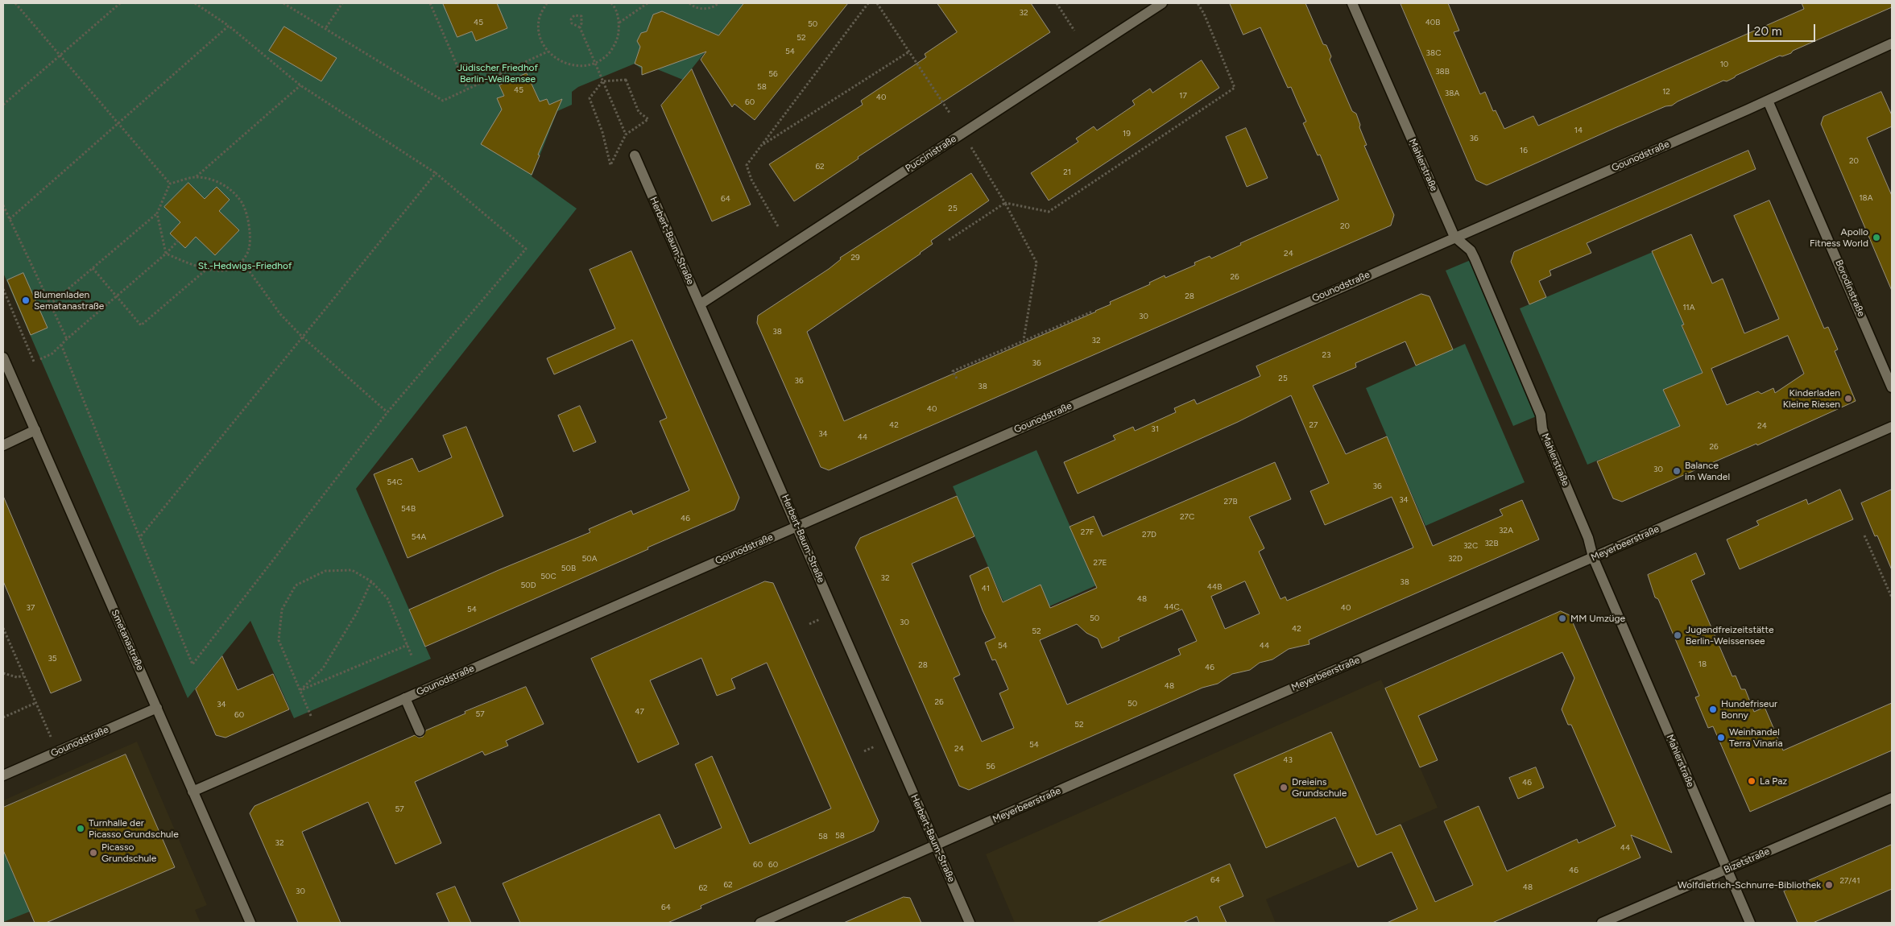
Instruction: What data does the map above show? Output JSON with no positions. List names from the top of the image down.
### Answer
{
  "streets": {
    "street": [
      "Puccinistraße",
      "Gounodstraße",
      "Mahlerstraße",
      "Herbert-Baum-Straße",
      "Borodinstraße",
      "Meyerbeerstraße",
      "Smetanastraße",
      "Bizetstraße"
    ]
  },
  "crossings": [
    ["Puccinistraße", "Herbert-Baum-Straße"],
    ["Gounodstraße", "Mahlerstraße"],
    ["Gounodstraße", "Herbert-Baum-Straße"],
    ["Gounodstraße", "Borodinstraße"],
    ["Gounodstraße", "Smetanastraße"],
    ["Mahlerstraße", "Meyerbeerstraße"],
    ["Mahlerstraße", "Bizetstraße"],
    ["Herbert-Baum-Straße", "Meyerbeerstraße"]
  ],
  "parks": ["Jüdischer Friedhof Berlin-Weißensee", "St.-Hedwigs-Friedhof"],
  "places": [
    "Apollo Fitness World",
    "Blumenladen Sematanastraße",
    "Kinderladen Kleine Riesen",
    "Balance im Wandel",
    "MM Umzüge",
    "Jugendfreizeitstätte Berlin-Weissensee",
    "Hundefriseur Bonny",
    "Weinhandel Terra Vinaria",
    "La Paz",
    "Dreieins Grundschule",
    "Turnhalle der Picasso Grundschule",
    "Picasso Grundschule",
    "Wolfdietrich-Schnurre-Bibliothek"
  ],
  "house_numbers": [
    "32",
    "45",
    "40B",
    "50",
    "52",
    "54",
    "38C",
    "10",
    "38B",
    "56",
    "58",
    "45",
    "12",
    "38A",
    "17",
    "40",
    "60",
    "14",
    "19",
    "36",
    "16",
    "20",
    "62",
    "21",
    "18A",
    "64",
    "25",
    "20",
    "24",
    "29",
    "26",
    "28",
    "11A",
    "30",
    "38",
    "32",
    "23",
    "36",
    "25",
    "36",
    "38",
    "40",
    "42",
    "27",
    "24",
    "31",
    "34",
    "44",
    "26",
    "30",
    "54C",
    "36",
    "34",
    "27B",
    "54B",
    "27C",
    "46",
    "32A",
    "27F",
    "27D",
    "54A",
    "32B",
    "32C",
    "50A",
    "32D",
    "27E",
    "50B",
    "50C",
    "32",
    "38",
    "50D",
    "44B",
    "41",
    "48",
    "44C",
    "37",
    "40",
    "54",
    "50",
    "30",
    "42",
    "52",
    "54",
    "44",
    "35",
    "18",
    "28",
    "46",
    "48",
    "26",
    "50",
    "34",
    "47",
    "57",
    "60",
    "52",
    "54",
    "24",
    "43",
    "56",
    "46",
    "57",
    "58",
    "58",
    "32",
    "44",
    "60",
    "60",
    "46",
    "64",
    "27/41",
    "62",
    "48",
    "62",
    "30",
    "64"
  ],
  "scale_bar": "20 m"
}
